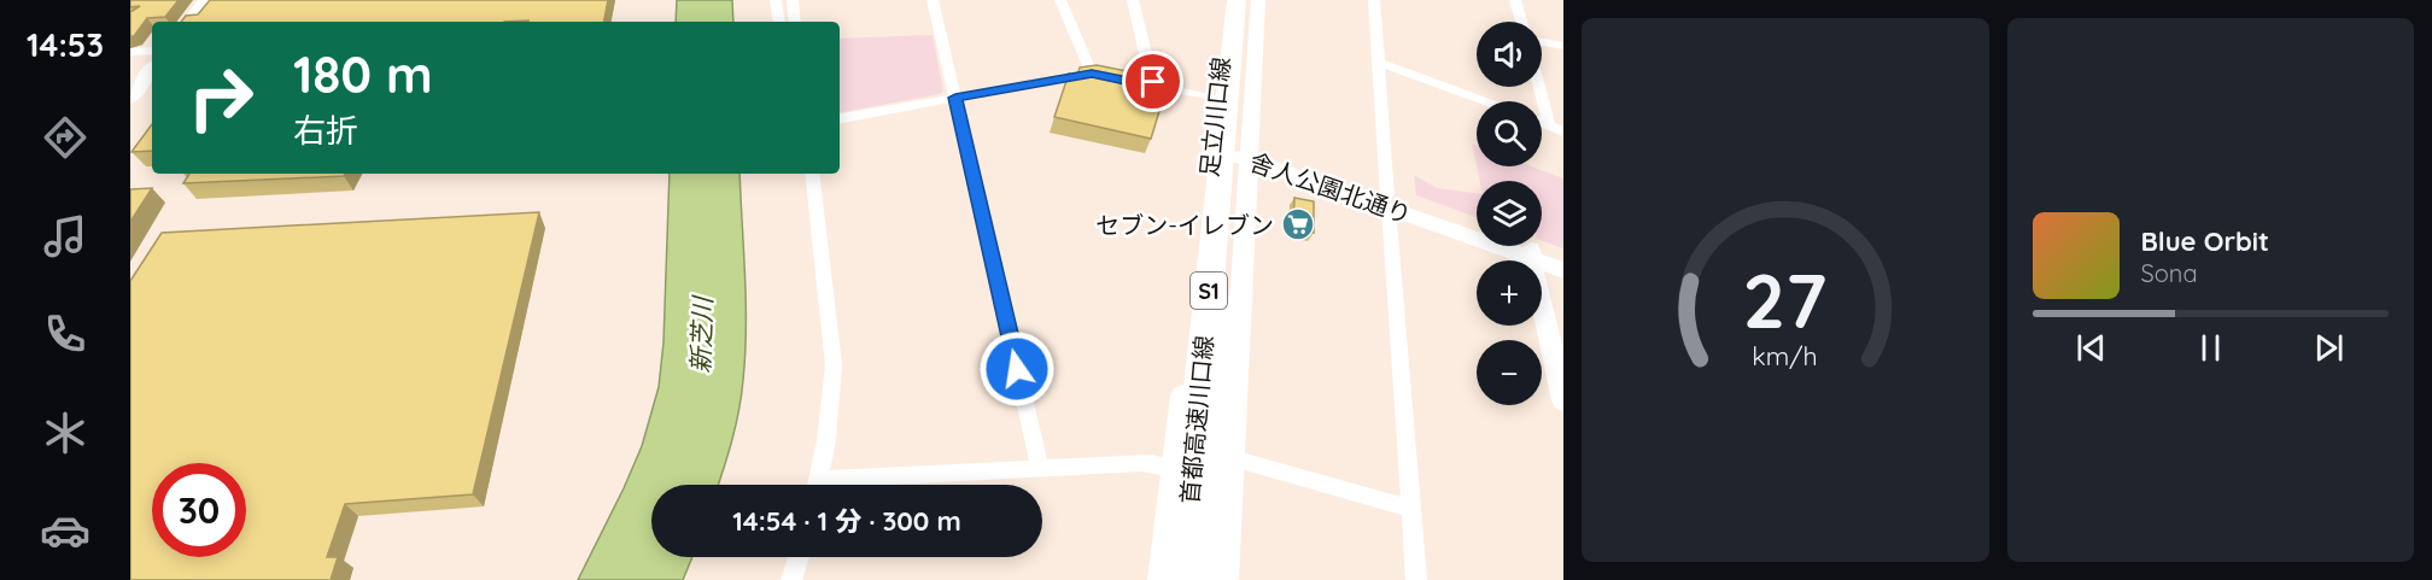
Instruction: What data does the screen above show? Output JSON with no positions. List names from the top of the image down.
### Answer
{
  "streets": {
    "highway": ["S1", "首都高速川口線"],
    "main road": ["足立川口線", "舎人公園北通り"]
  },
  "crossings": [
    ["足立川口線", "舎人公園北通り"]
  ],
  "water": ["新芝川"],
  "places": {
    "supermarket": ["セブン-イレブン"]
  },
  "page": {
    "tabs": "14:53",
    "map_buttons": ["+", "−"],
    "turn": ["180 m", "右折"],
    "song": ["Blue Orbit", "Sona"],
    "limit": "30",
    "trip": "14:54 · 1 分 · 300 m",
    "gauge": ["27", "km/h"]
  }
}
